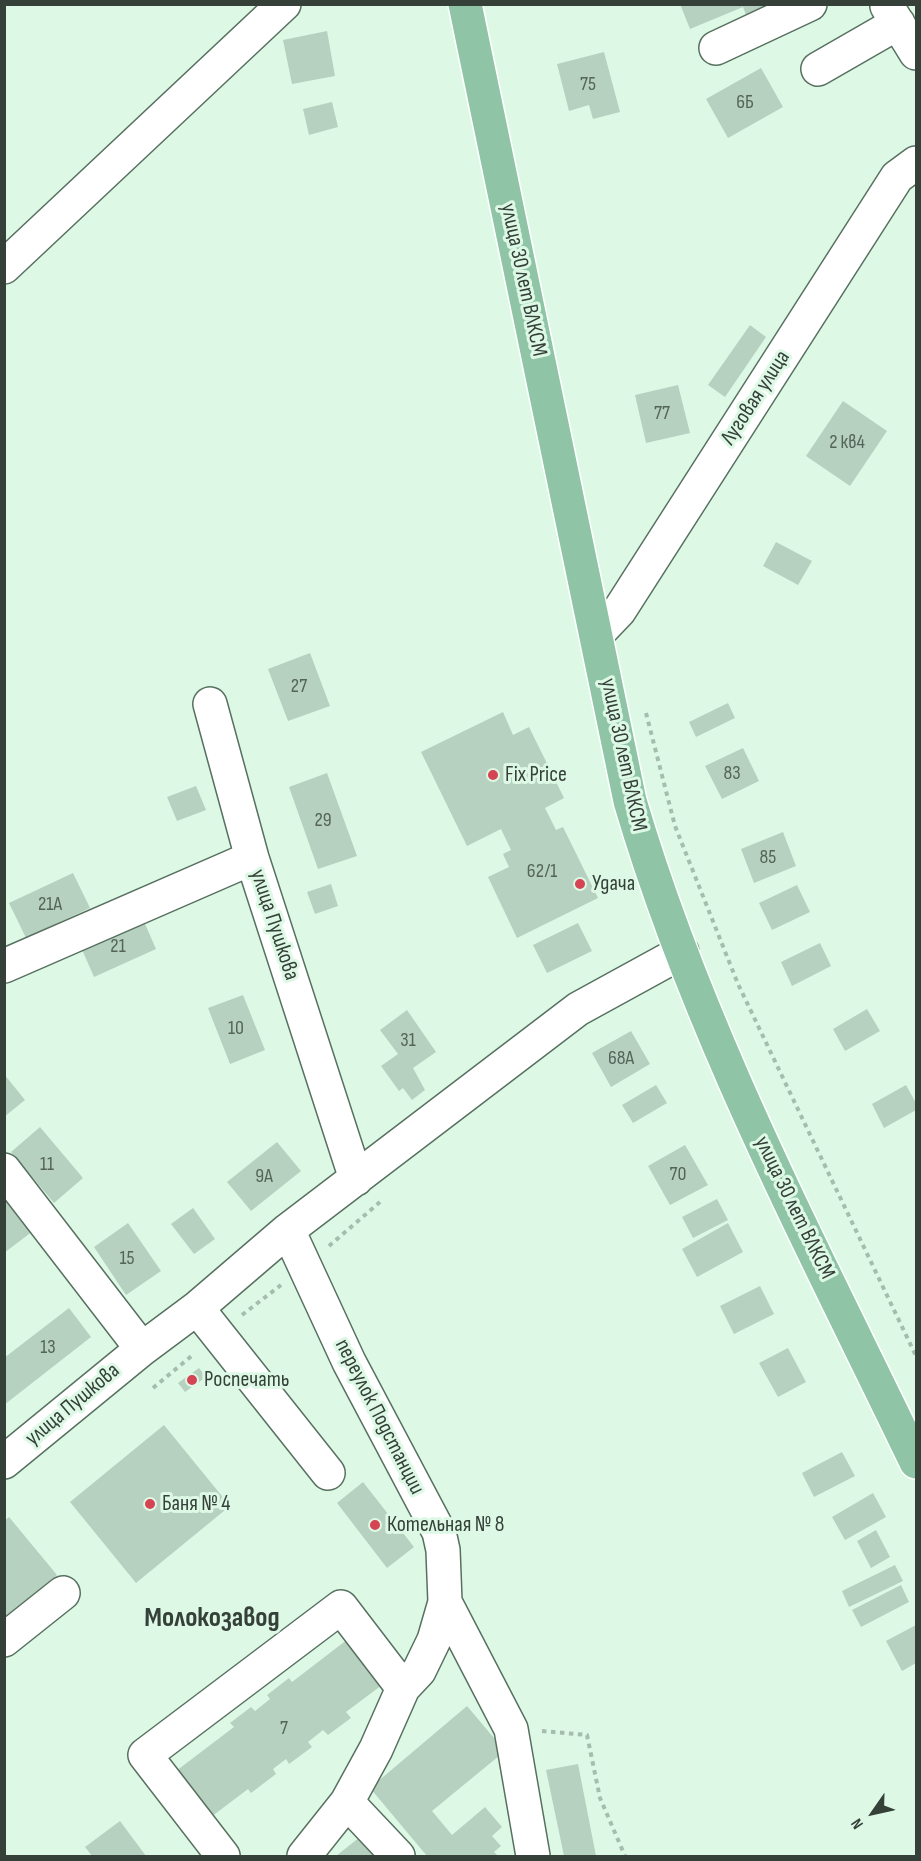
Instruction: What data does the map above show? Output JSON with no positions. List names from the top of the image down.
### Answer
{
  "streets": {
    "main road": ["улица 30 лет ВЛКСМ"],
    "street": ["Луговая улица", "улица Пушкова", "переулок Подстанции"]
  },
  "crossings": [
    ["улица 30 лет ВЛКСМ", "Луговая улица"],
    ["улица 30 лет ВЛКСМ", "улица Пушкова"],
    ["улица Пушкова", "переулок Подстанции"]
  ],
  "districts": ["Молокозавод"],
  "places": [
    "Fix Price",
    "Удача",
    "Роспечать",
    "Баня № 4",
    "Котельная № 8"
  ],
  "house_numbers": [
    "75",
    "6Б",
    "77",
    "2 кв4",
    "27",
    "83",
    "29",
    "85",
    "62/1",
    "21А",
    "21",
    "10",
    "31",
    "68А",
    "11",
    "70",
    "9А",
    "15",
    "13",
    "7"
  ],
  "north": "bottom left"
}
